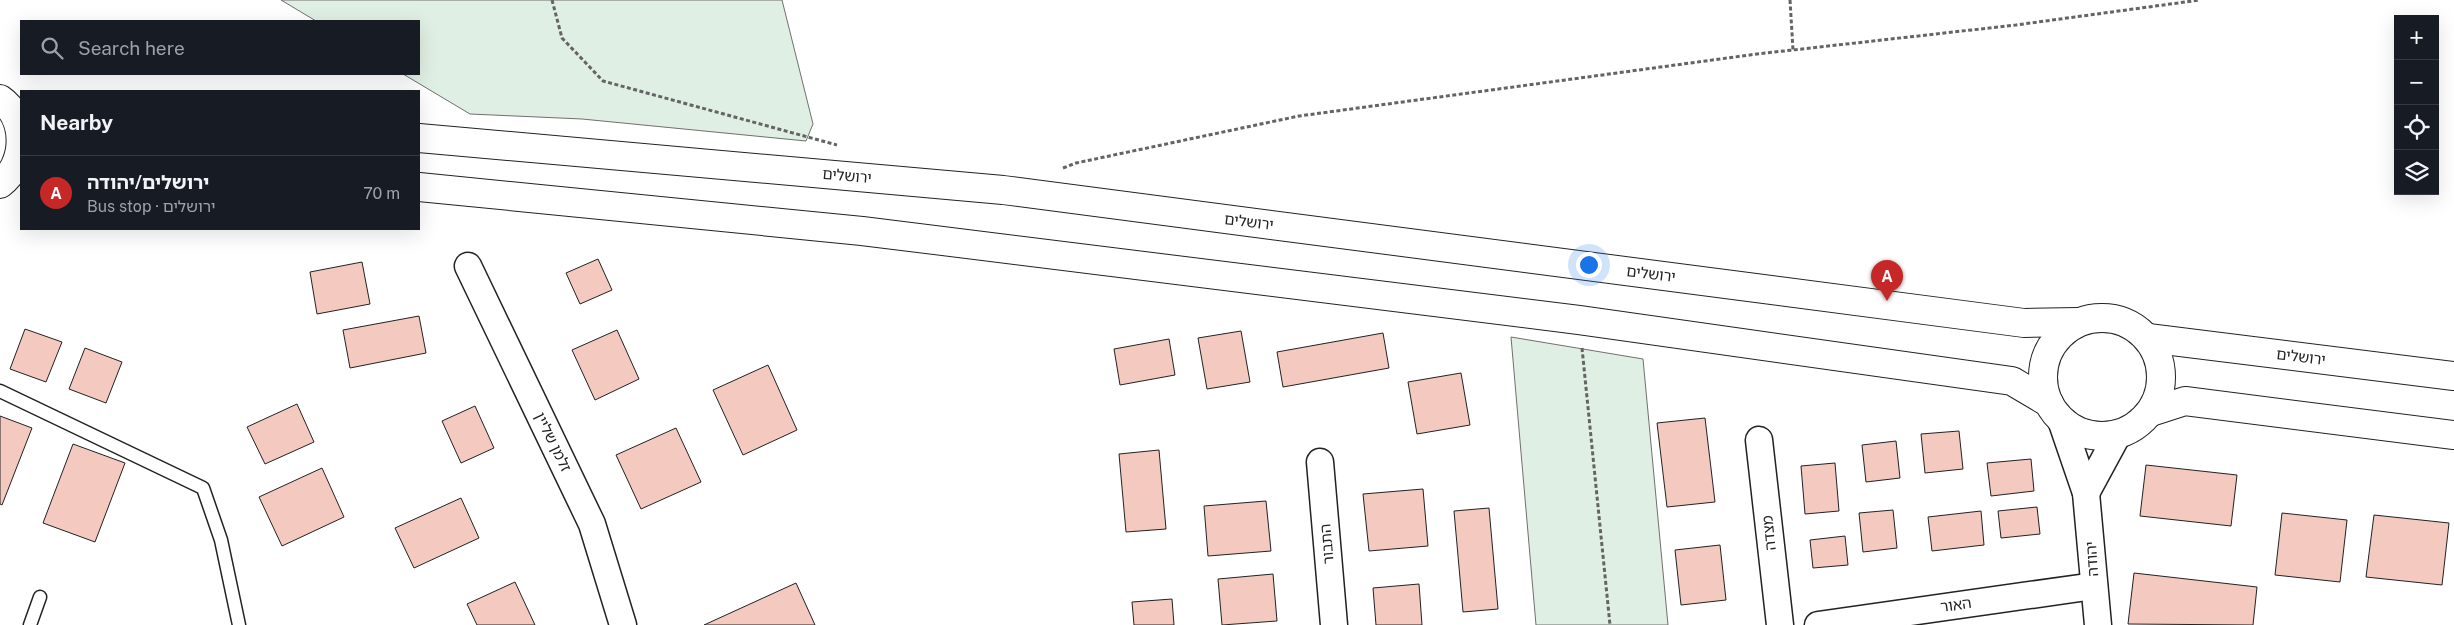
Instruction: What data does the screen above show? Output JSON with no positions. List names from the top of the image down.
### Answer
{
  "streets": {
    "street": [
      "ירושלים",
      "זלמן שליין",
      "מצדה",
      "התבור",
      "יהודה",
      "האור"
    ]
  },
  "crossings": [
    ["ירושלים", "יהודה"],
    ["יהודה", "האור"]
  ],
  "page": {
    "map_buttons": ["+", "−"],
    "search": "Search here",
    "heading": "Nearby",
    "list": [
      {
        "mark": "A",
        "name": "ירושלים/יהודה",
        "note": "Bus stop · ירושלים",
        "value": "70 m"
      }
    ],
    "pins": "A"
  }
}
